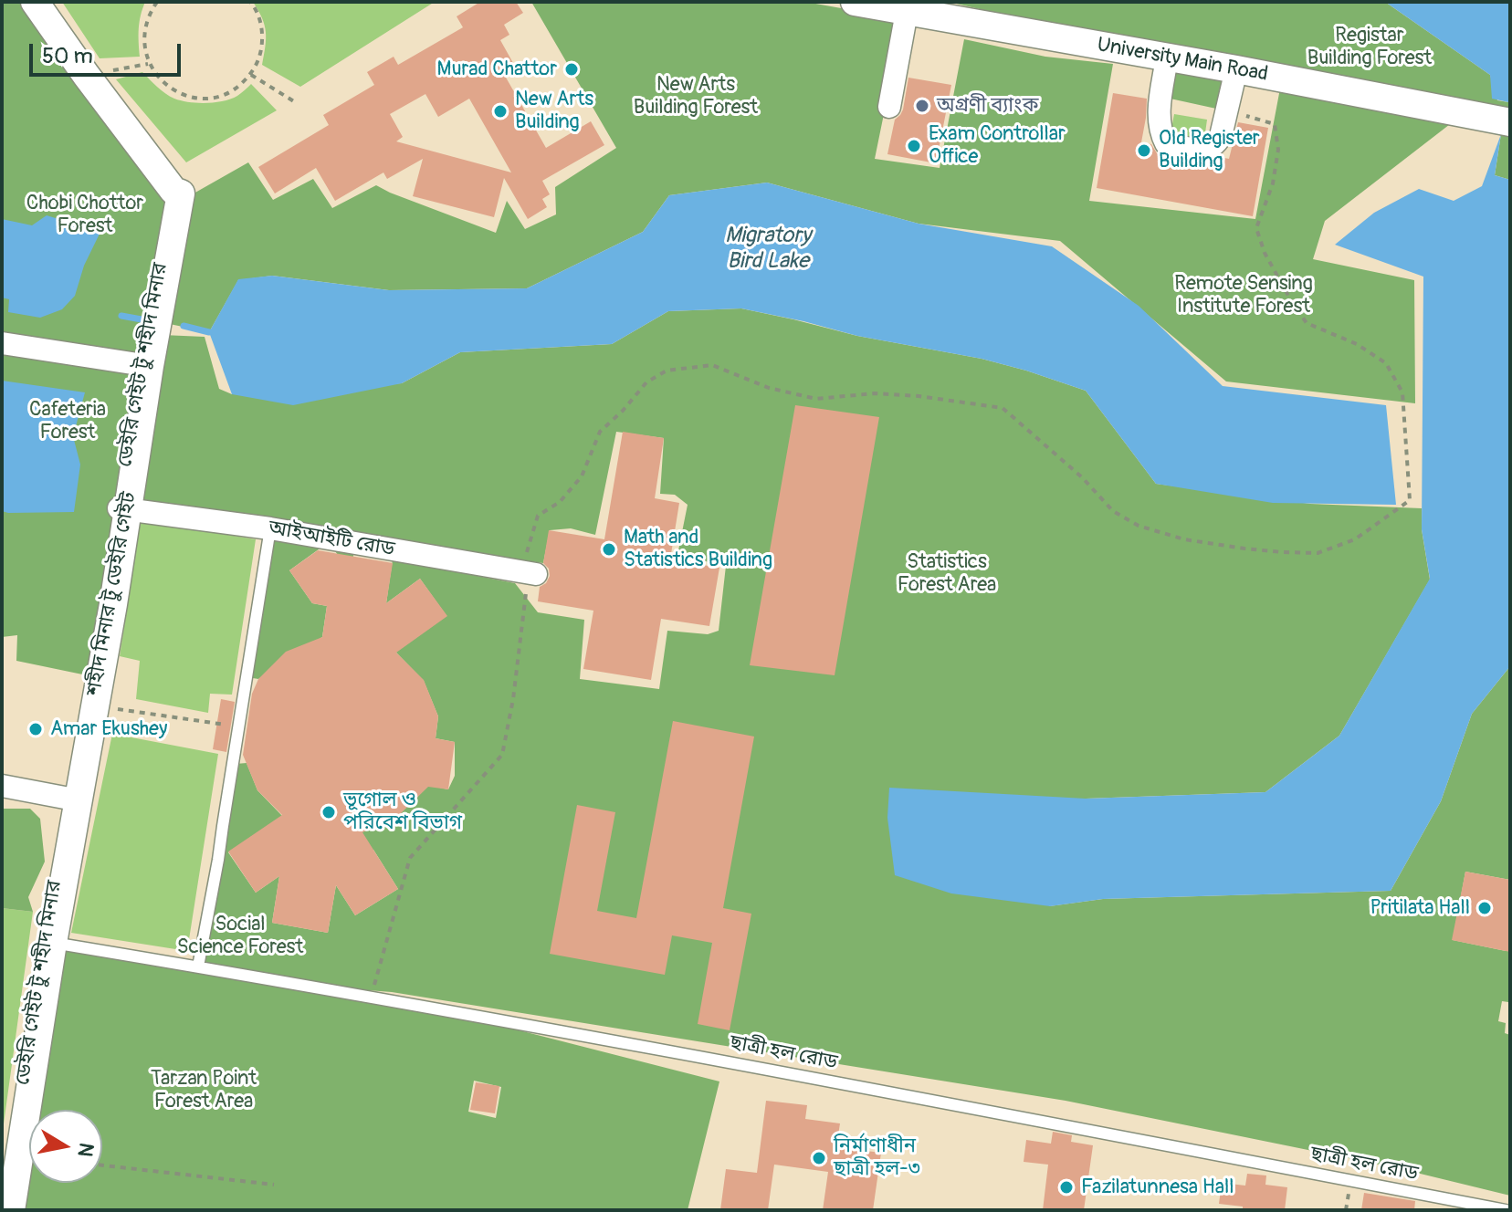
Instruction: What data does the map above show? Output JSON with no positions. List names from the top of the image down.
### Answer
{
  "streets": {
    "street": [
      "University Main Road",
      "ডেইরি গেইট টু শহীদ মিনার",
      "আইআইটি রোড",
      "শহীদ মিনার টু ডেইরি গেইট"
    ],
    "lane": ["ছাত্রী হল রোড"]
  },
  "crossings": [
    ["ডেইরি গেইট টু শহীদ মিনার", "শহীদ মিনার টু ডেইরি গেইট"],
    ["ডেইরি গেইট টু শহীদ মিনার", "ছাত্রী হল রোড"],
    ["আইআইটি রোড", "শহীদ মিনার টু ডেইরি গেইট"]
  ],
  "water": ["Migratory Bird Lake"],
  "parks": [
    "Registar Building Forest",
    "New Arts Building Forest",
    "Chobi Chottor Forest",
    "Remote Sensing Institute Forest",
    "Cafeteria Forest",
    "Statistics Forest Area",
    "Social Science Forest",
    "Tarzan Point Forest Area"
  ],
  "places": [
    "Murad Chattor",
    "অগ্রণী ব্যাংক",
    "New Arts Building",
    "Exam Controllar Office",
    "Old Register Building",
    "Math and Statistics Building",
    "Amar Ekushey",
    "ভূগোল ও পরিবেশ বিভাগ",
    "Pritilata Hall",
    "নির্মাণাধীন ছাত্রী হল-৩",
    "Fazilatunnesa Hall"
  ],
  "scale_bar": "50 m",
  "north": "right"
}
